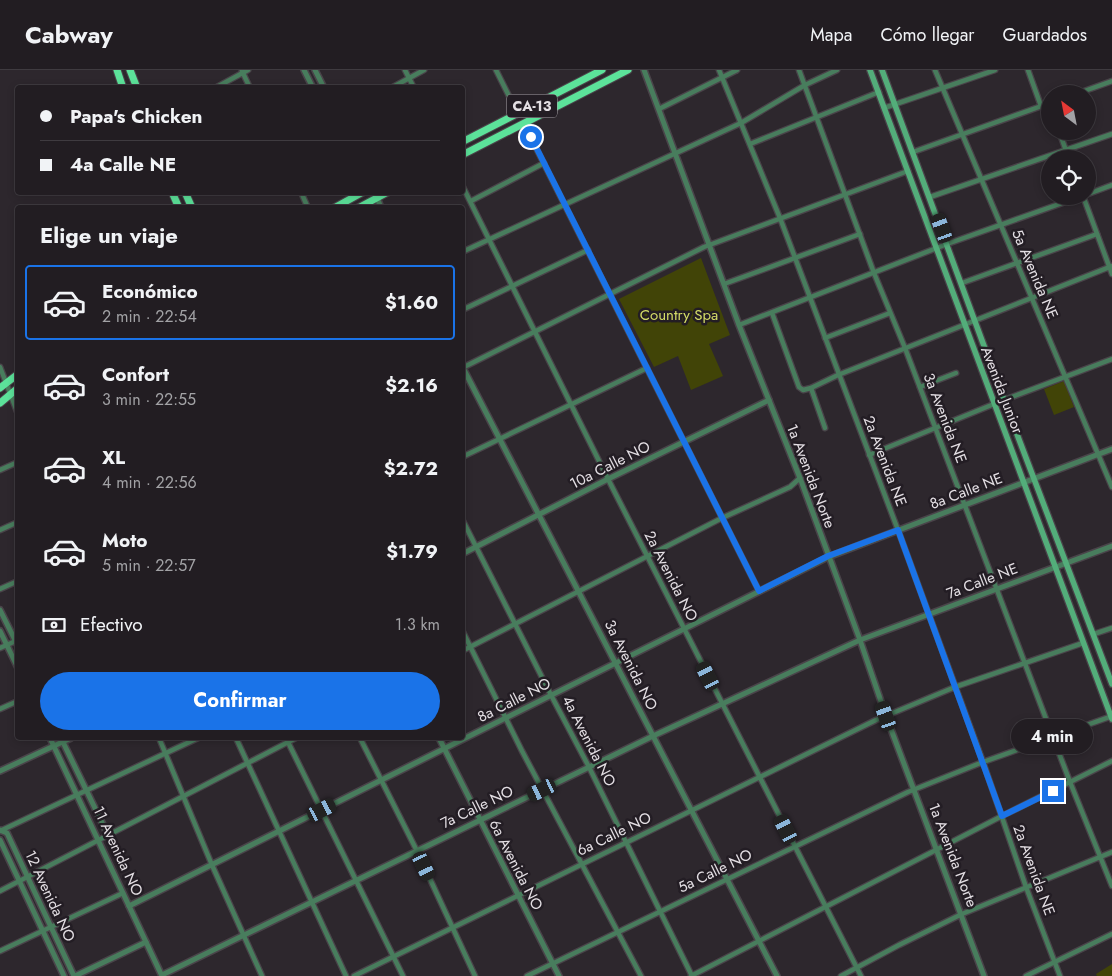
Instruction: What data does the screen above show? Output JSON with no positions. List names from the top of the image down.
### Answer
{
  "streets": {
    "highway": ["CA-13"],
    "main road": ["Avenida Junior"],
    "street": [
      "5a Avenida NE",
      "3a Avenida NE",
      "2a Avenida NE",
      "10a Calle NO",
      "1a Avenida Norte",
      "8a Calle NE",
      "2a Avenida NO",
      "7a Calle NE",
      "3a Avenida NO",
      "8a Calle NO",
      "4a Avenida NO",
      "7a Calle NO",
      "6a Calle NO",
      "11 Avenida NO",
      "6a Avenida NO",
      "5a Calle NO",
      "12 Avenida NO"
    ]
  },
  "crossings": [
    ["5a Avenida NE", "8a Calle NE"],
    ["Avenida Junior", "8a Calle NE"],
    ["Avenida Junior", "7a Calle NE"],
    ["Avenida Junior", "6a Calle NO"],
    ["Avenida Junior", "5a Calle NO"],
    ["3a Avenida NE", "8a Calle NE"],
    ["3a Avenida NE", "7a Calle NE"],
    ["3a Avenida NE", "6a Calle NO"],
    ["3a Avenida NE", "5a Calle NO"],
    ["2a Avenida NE", "8a Calle NE"],
    ["2a Avenida NE", "7a Calle NE"],
    ["2a Avenida NE", "6a Calle NO"],
    ["2a Avenida NE", "5a Calle NO"],
    ["10a Calle NO", "1a Avenida Norte"],
    ["10a Calle NO", "2a Avenida NO"],
    ["10a Calle NO", "3a Avenida NO"],
    ["10a Calle NO", "4a Avenida NO"],
    ["1a Avenida Norte", "8a Calle NE"],
    ["1a Avenida Norte", "7a Calle NE"],
    ["1a Avenida Norte", "8a Calle NO"],
    ["1a Avenida Norte", "7a Calle NO"],
    ["1a Avenida Norte", "6a Calle NO"],
    ["1a Avenida Norte", "5a Calle NO"],
    ["8a Calle NE", "8a Calle NO"],
    ["2a Avenida NO", "8a Calle NO"],
    ["2a Avenida NO", "7a Calle NO"],
    ["2a Avenida NO", "6a Calle NO"],
    ["2a Avenida NO", "5a Calle NO"],
    ["7a Calle NE", "7a Calle NO"],
    ["3a Avenida NO", "8a Calle NO"],
    ["3a Avenida NO", "7a Calle NO"],
    ["3a Avenida NO", "6a Calle NO"],
    ["3a Avenida NO", "5a Calle NO"],
    ["8a Calle NO", "4a Avenida NO"],
    ["8a Calle NO", "11 Avenida NO"],
    ["8a Calle NO", "6a Avenida NO"],
    ["4a Avenida NO", "7a Calle NO"],
    ["4a Avenida NO", "6a Calle NO"],
    ["4a Avenida NO", "5a Calle NO"],
    ["7a Calle NO", "11 Avenida NO"],
    ["7a Calle NO", "6a Avenida NO"],
    ["6a Calle NO", "6a Avenida NO"],
    ["6a Avenida NO", "5a Calle NO"]
  ],
  "parks": ["Country Spa"],
  "north": "top left",
  "page": {
    "header": "Cabway",
    "nav": ["Mapa", "Cómo llegar", "Guardados"],
    "banner": ["Papa's Chicken", "4a Calle NE"],
    "heading": "Elige un viaje",
    "list": [
      {
        "name": "Económico",
        "note": "2 min · 22:54",
        "value": "$1.60"
      },
      {
        "name": "Confort",
        "note": "3 min · 22:55",
        "value": "$2.16"
      },
      {
        "name": "XL",
        "note": "4 min · 22:56",
        "value": "$2.72"
      },
      {
        "name": "Moto",
        "note": "5 min · 22:57",
        "value": "$1.79"
      }
    ],
    "pay": ["Efectivo", "1.3 km"],
    "buttons": "Confirmar",
    "bubble": "4 min"
  }
}
